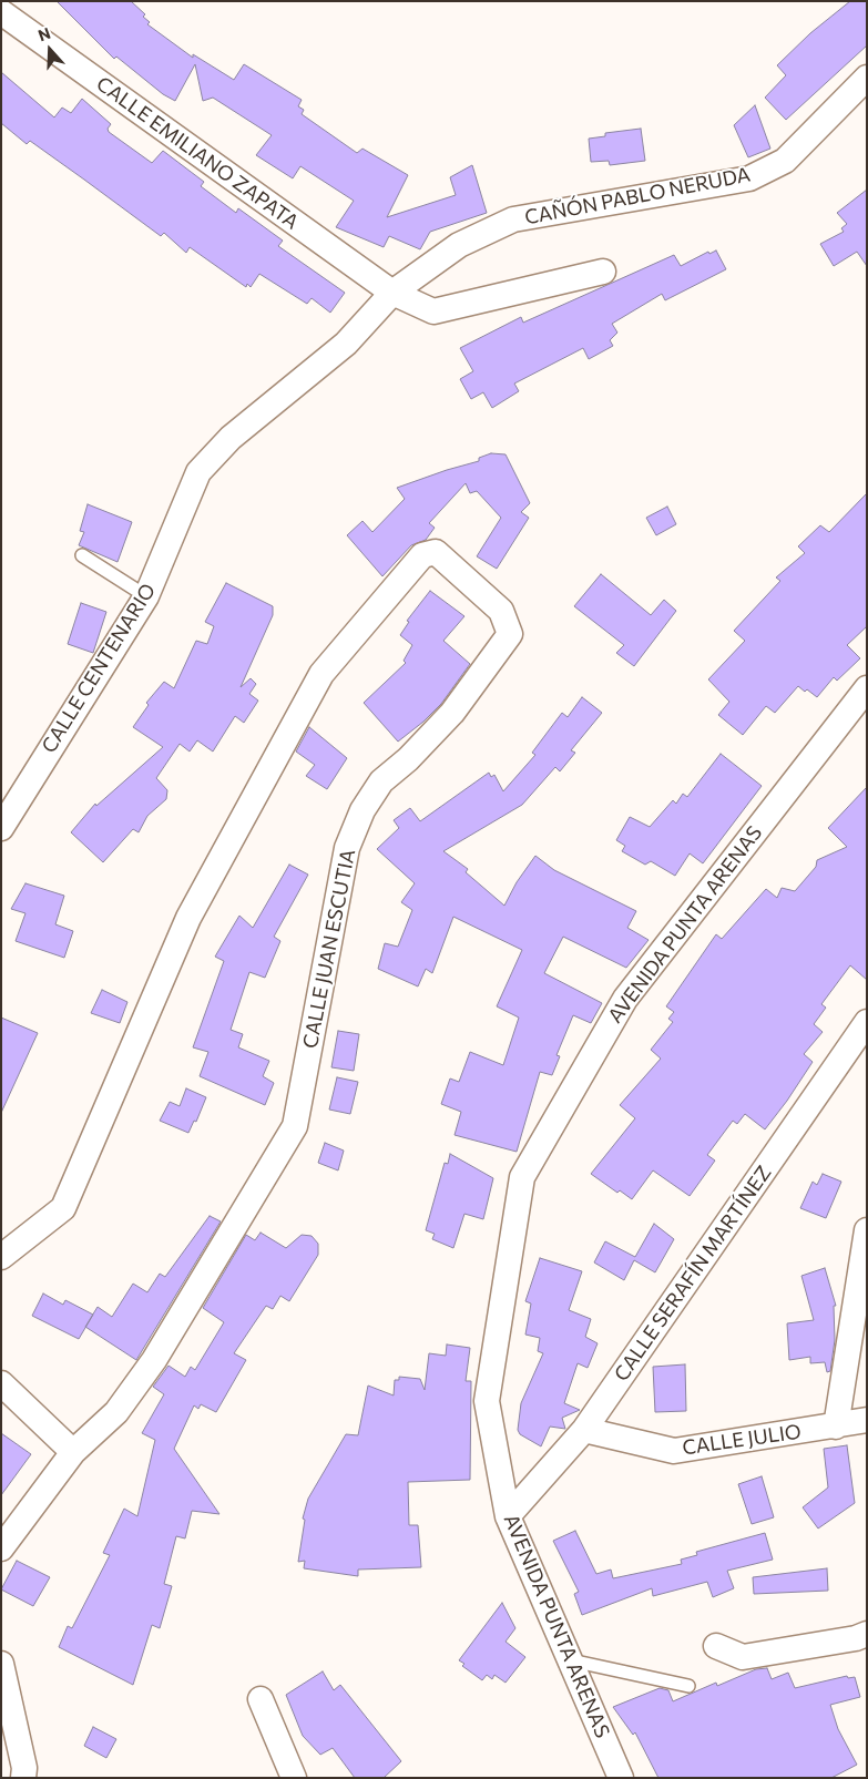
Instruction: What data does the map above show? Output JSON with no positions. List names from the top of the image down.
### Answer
{
  "streets": {
    "street": [
      "CALLE EMILIANO ZAPATA",
      "CAÑÓN PABLO NERUDA",
      "CALLE CENTENARIO",
      "AVENIDA PUNTA ARENAS",
      "CALLE JUAN ESCUTIA",
      "CALLE SERAFÍN MARTÍNEZ",
      "CALLE JULIO"
    ]
  },
  "crossings": [
    ["CALLE EMILIANO ZAPATA", "CAÑÓN PABLO NERUDA"],
    ["CALLE EMILIANO ZAPATA", "CALLE CENTENARIO"],
    ["CAÑÓN PABLO NERUDA", "CALLE CENTENARIO"],
    ["AVENIDA PUNTA ARENAS", "CALLE SERAFÍN MARTÍNEZ"],
    ["CALLE SERAFÍN MARTÍNEZ", "CALLE JULIO"]
  ],
  "north": "top"
}
